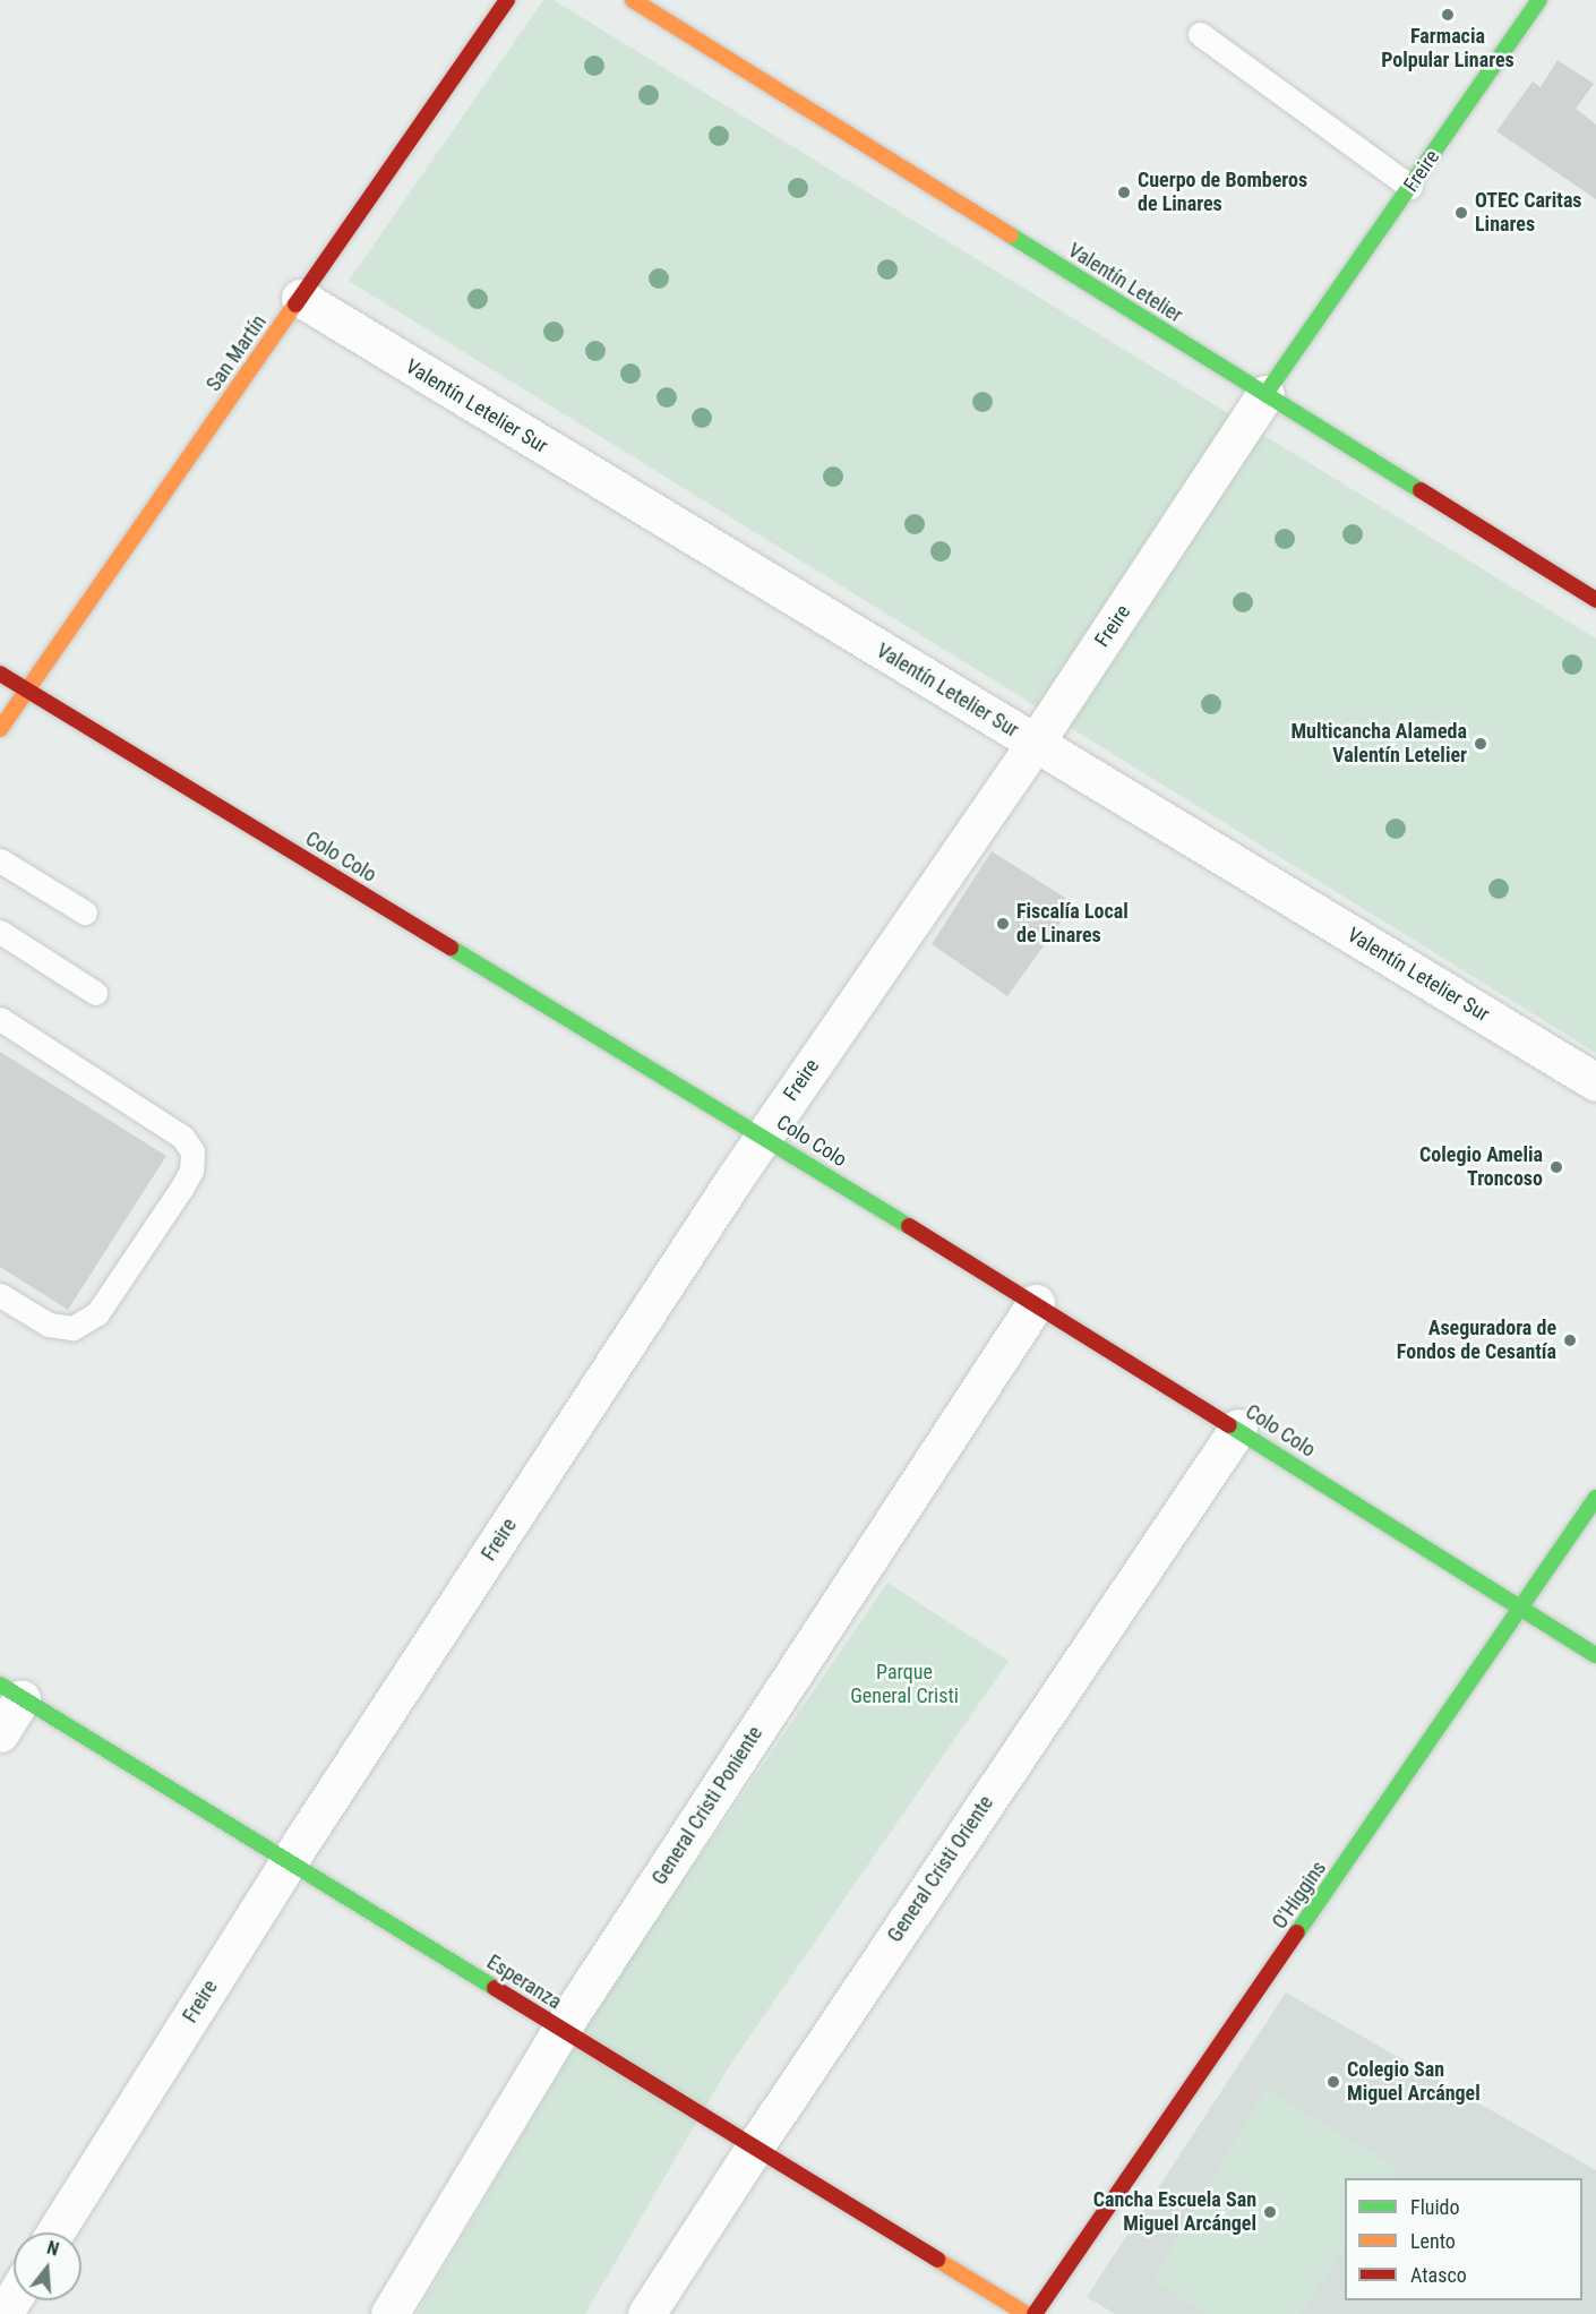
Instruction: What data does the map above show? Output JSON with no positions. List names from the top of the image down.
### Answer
{
  "streets": {
    "street": [
      "Freire",
      "Valentín Letelier",
      "San Martín",
      "Valentín Letelier Sur",
      "Colo Colo",
      "General Cristi Poniente",
      "General Cristi Oriente",
      "O'Higgins",
      "Esperanza"
    ]
  },
  "crossings": [
    ["Freire", "Valentín Letelier"],
    ["Freire", "Valentín Letelier Sur"],
    ["Freire", "Colo Colo"],
    ["Freire", "Esperanza"],
    ["San Martín", "Valentín Letelier Sur"],
    ["San Martín", "Colo Colo"],
    ["Colo Colo", "General Cristi Poniente"],
    ["Colo Colo", "General Cristi Oriente"],
    ["Colo Colo", "O'Higgins"],
    ["General Cristi Poniente", "Esperanza"],
    ["General Cristi Oriente", "Esperanza"]
  ],
  "parks": ["Parque General Cristi"],
  "places": [
    "Farmacia Polpular Linares",
    "Cuerpo de Bomberos de Linares",
    "OTEC Caritas Linares",
    "Multicancha Alameda Valentín Letelier",
    "Fiscalía Local de Linares",
    "Colegio Amelia Troncoso",
    "Aseguradora de Fondos de Cesantía",
    "Colegio San Miguel Arcángel",
    "Cancha Escuela San Miguel Arcángel"
  ],
  "legend": ["Fluido", "Lento", "Atasco"],
  "north": "top"
}
